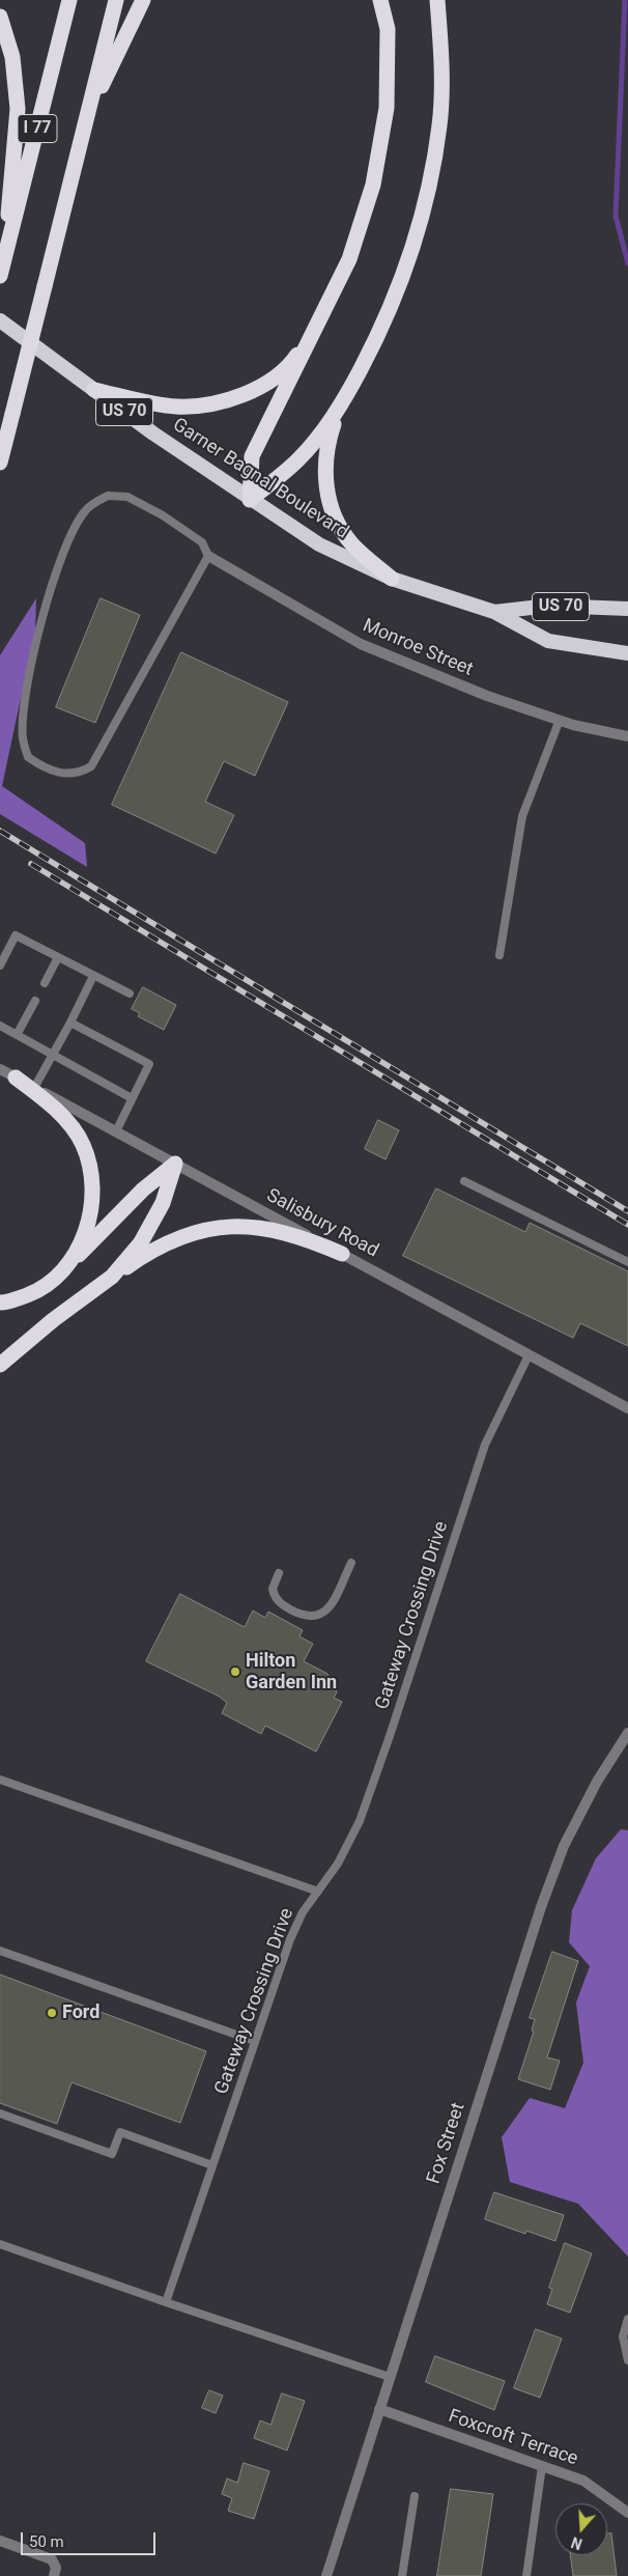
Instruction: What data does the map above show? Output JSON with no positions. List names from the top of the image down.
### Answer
{
  "streets": {
    "highway": ["I 77", "US 70", "Garner Bagnal Boulevard"],
    "street": [
      "Monroe Street",
      "Salisbury Road",
      "Fox Street",
      "Foxcroft Terrace"
    ],
    "lane": ["Gateway Crossing Drive"]
  },
  "crossings": [
    ["Salisbury Road", "Gateway Crossing Drive"],
    ["Fox Street", "Foxcroft Terrace"]
  ],
  "places": ["Hilton Garden Inn", "Ford"],
  "scale_bar": "50 m",
  "north": "bottom"
}
